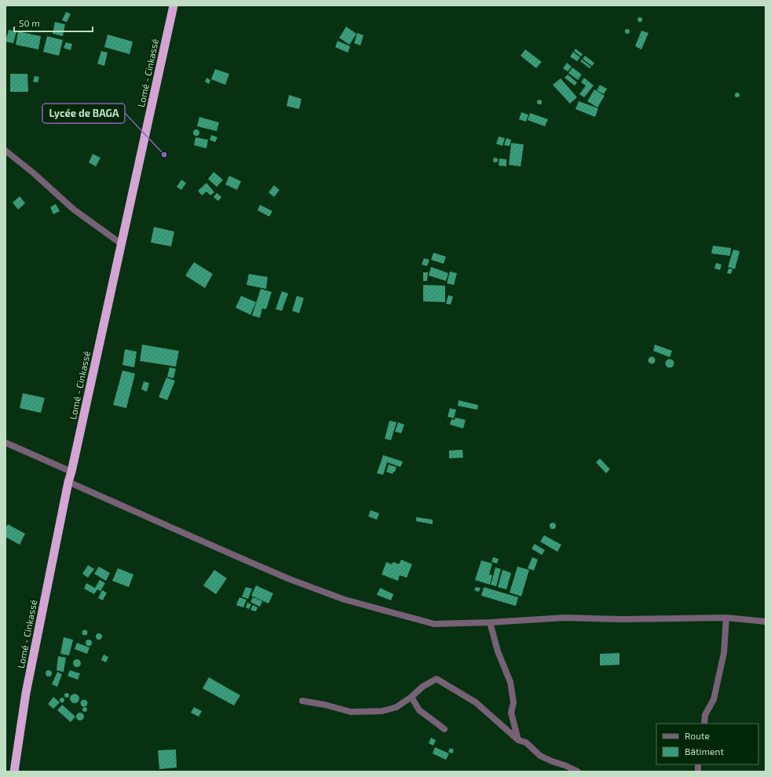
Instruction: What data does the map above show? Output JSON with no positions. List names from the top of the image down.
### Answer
{
  "streets": {
    "highway": ["Lomé - Cinkassé"]
  },
  "places": ["Lycée de BAGA"],
  "legend": ["Route", "Bâtiment"],
  "scale_bar": "50 m"
}
